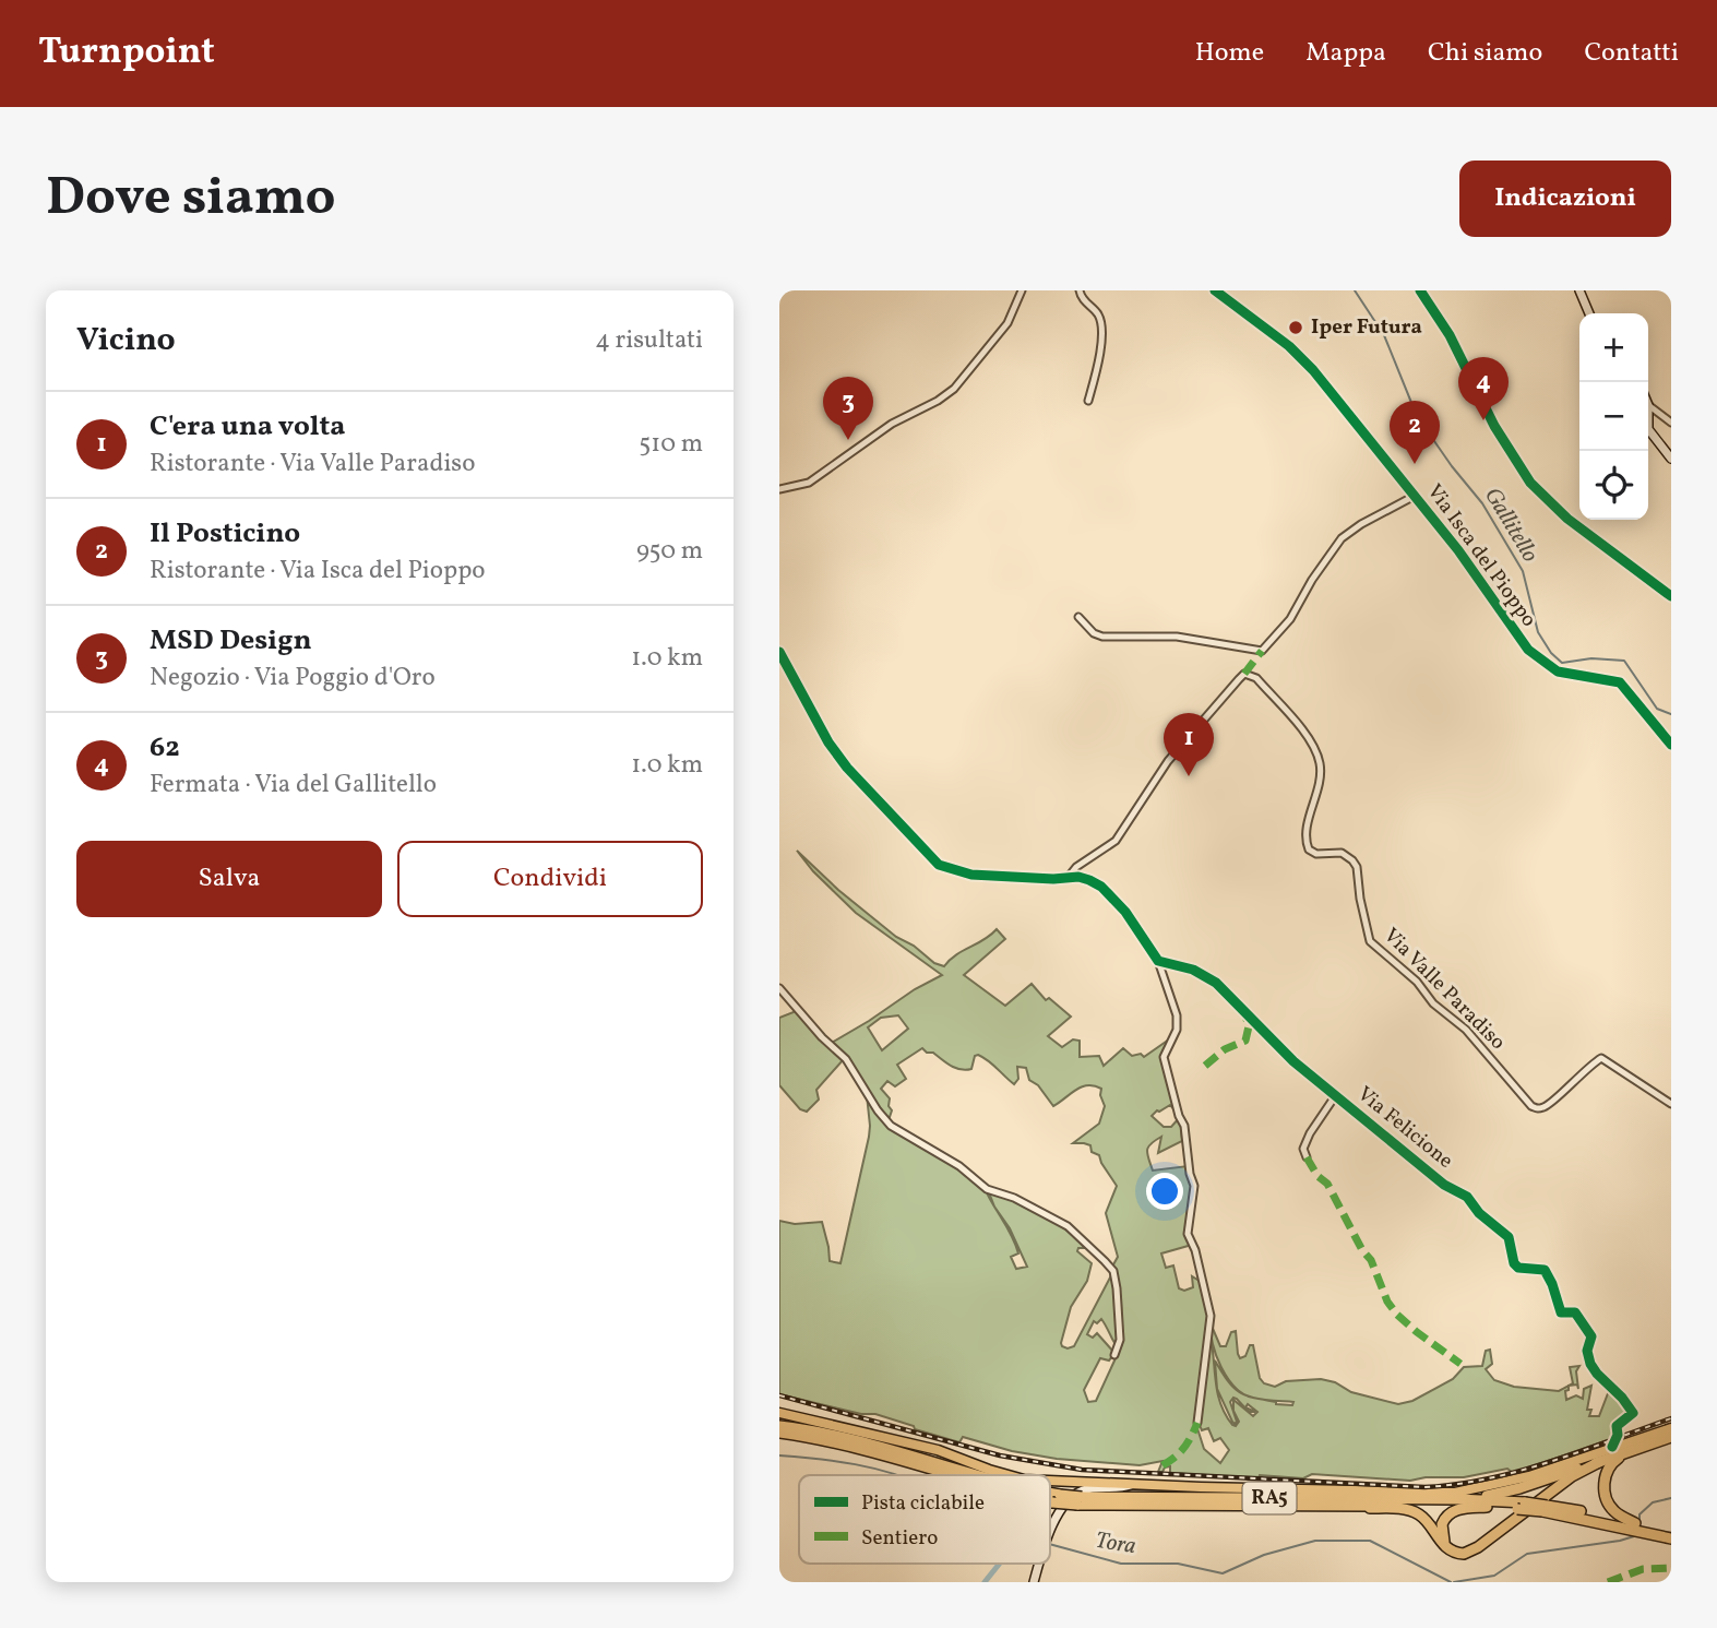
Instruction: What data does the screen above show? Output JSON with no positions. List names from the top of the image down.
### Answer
{
  "streets": {
    "highway": ["RA5"],
    "street": ["Via Isca del Pioppo", "Via Valle Paradiso", "Via Felicione"]
  },
  "water": ["Gallitello", "Tora"],
  "places": ["Iper Futura"],
  "legend": ["Pista ciclabile", "Sentiero"],
  "page": {
    "header": "Turnpoint",
    "nav": [
      "Home",
      "Mappa",
      "Chi siamo",
      "Contatti"
    ],
    "buttons": [
      "Indicazioni",
      ["Salva", "Condividi"]
    ],
    "title": "Dove siamo",
    "heading": ["Vicino", "4 risultati"],
    "map_buttons": ["+", "−"],
    "pins": [
      "4",
      "3",
      "2",
      "1"
    ],
    "list": [
      {
        "mark": "1",
        "name": "C'era una volta",
        "note": "Ristorante · Via Valle Paradiso",
        "value": "510 m"
      },
      {
        "mark": "2",
        "name": "Il Posticino",
        "note": "Ristorante · Via Isca del Pioppo",
        "value": "950 m"
      },
      {
        "mark": "3",
        "name": "MSD Design",
        "note": "Negozio · Via Poggio d'Oro",
        "value": "1.0 km"
      },
      {
        "mark": "4",
        "name": "62",
        "note": "Fermata · Via del Gallitello",
        "value": "1.0 km"
      }
    ]
  }
}
